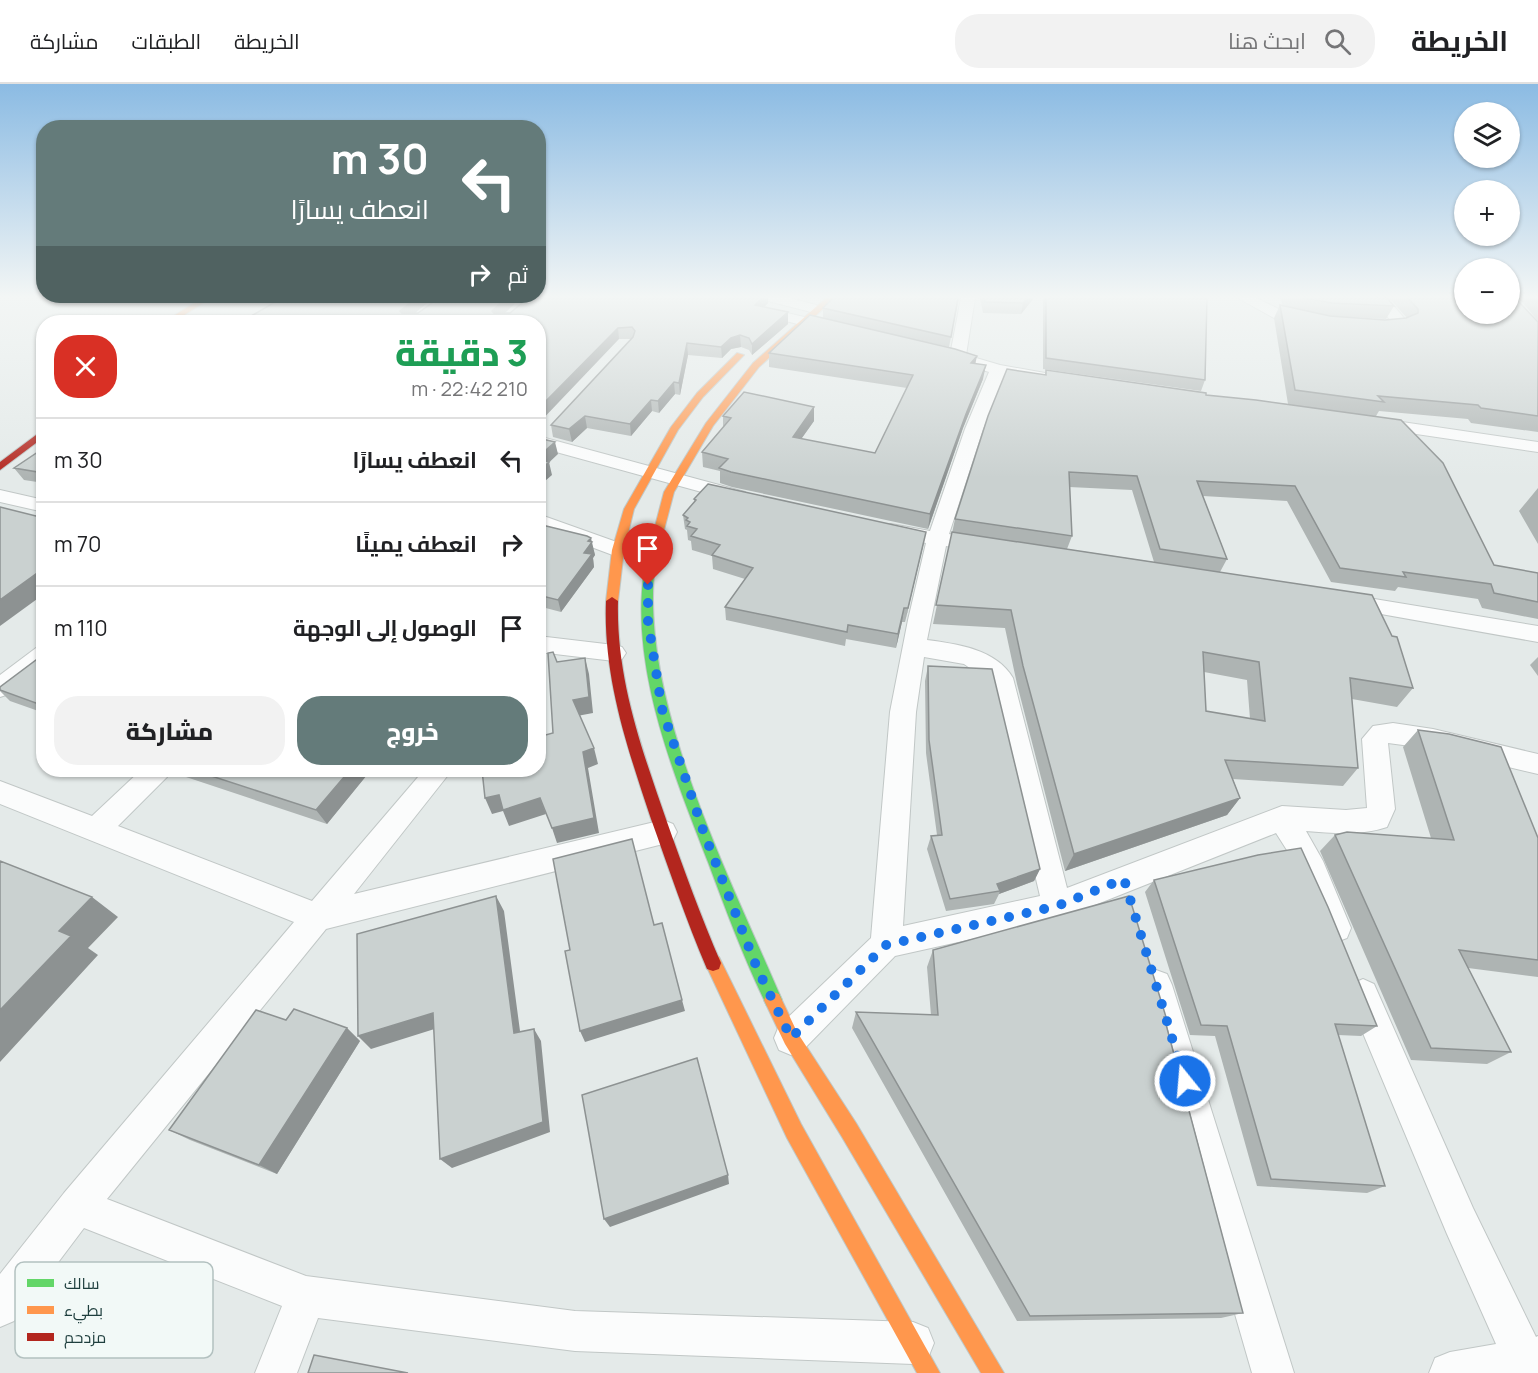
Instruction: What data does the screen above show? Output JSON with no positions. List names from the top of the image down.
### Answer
{
  "legend": ["سالك", "بطيء", "مزدحم"],
  "page": {
    "header": "الخريطة",
    "search": "ابحث هنا",
    "nav": ["الخريطة", "الطبقات", "مشاركة"],
    "map_buttons": ["+", "−"],
    "turn": ["30 m", "انعطف يسارًا"],
    "then": "ثم",
    "heading": ["3 دقيقة", "210 m · 22:42"],
    "list": [
      {
        "name": "انعطف يسارًا",
        "value": "30 m"
      },
      {
        "name": "انعطف يمينًا",
        "value": "70 m"
      },
      {
        "name": "الوصول إلى الوجهة",
        "value": "110 m"
      }
    ],
    "buttons": ["خروج", "مشاركة"]
  }
}
